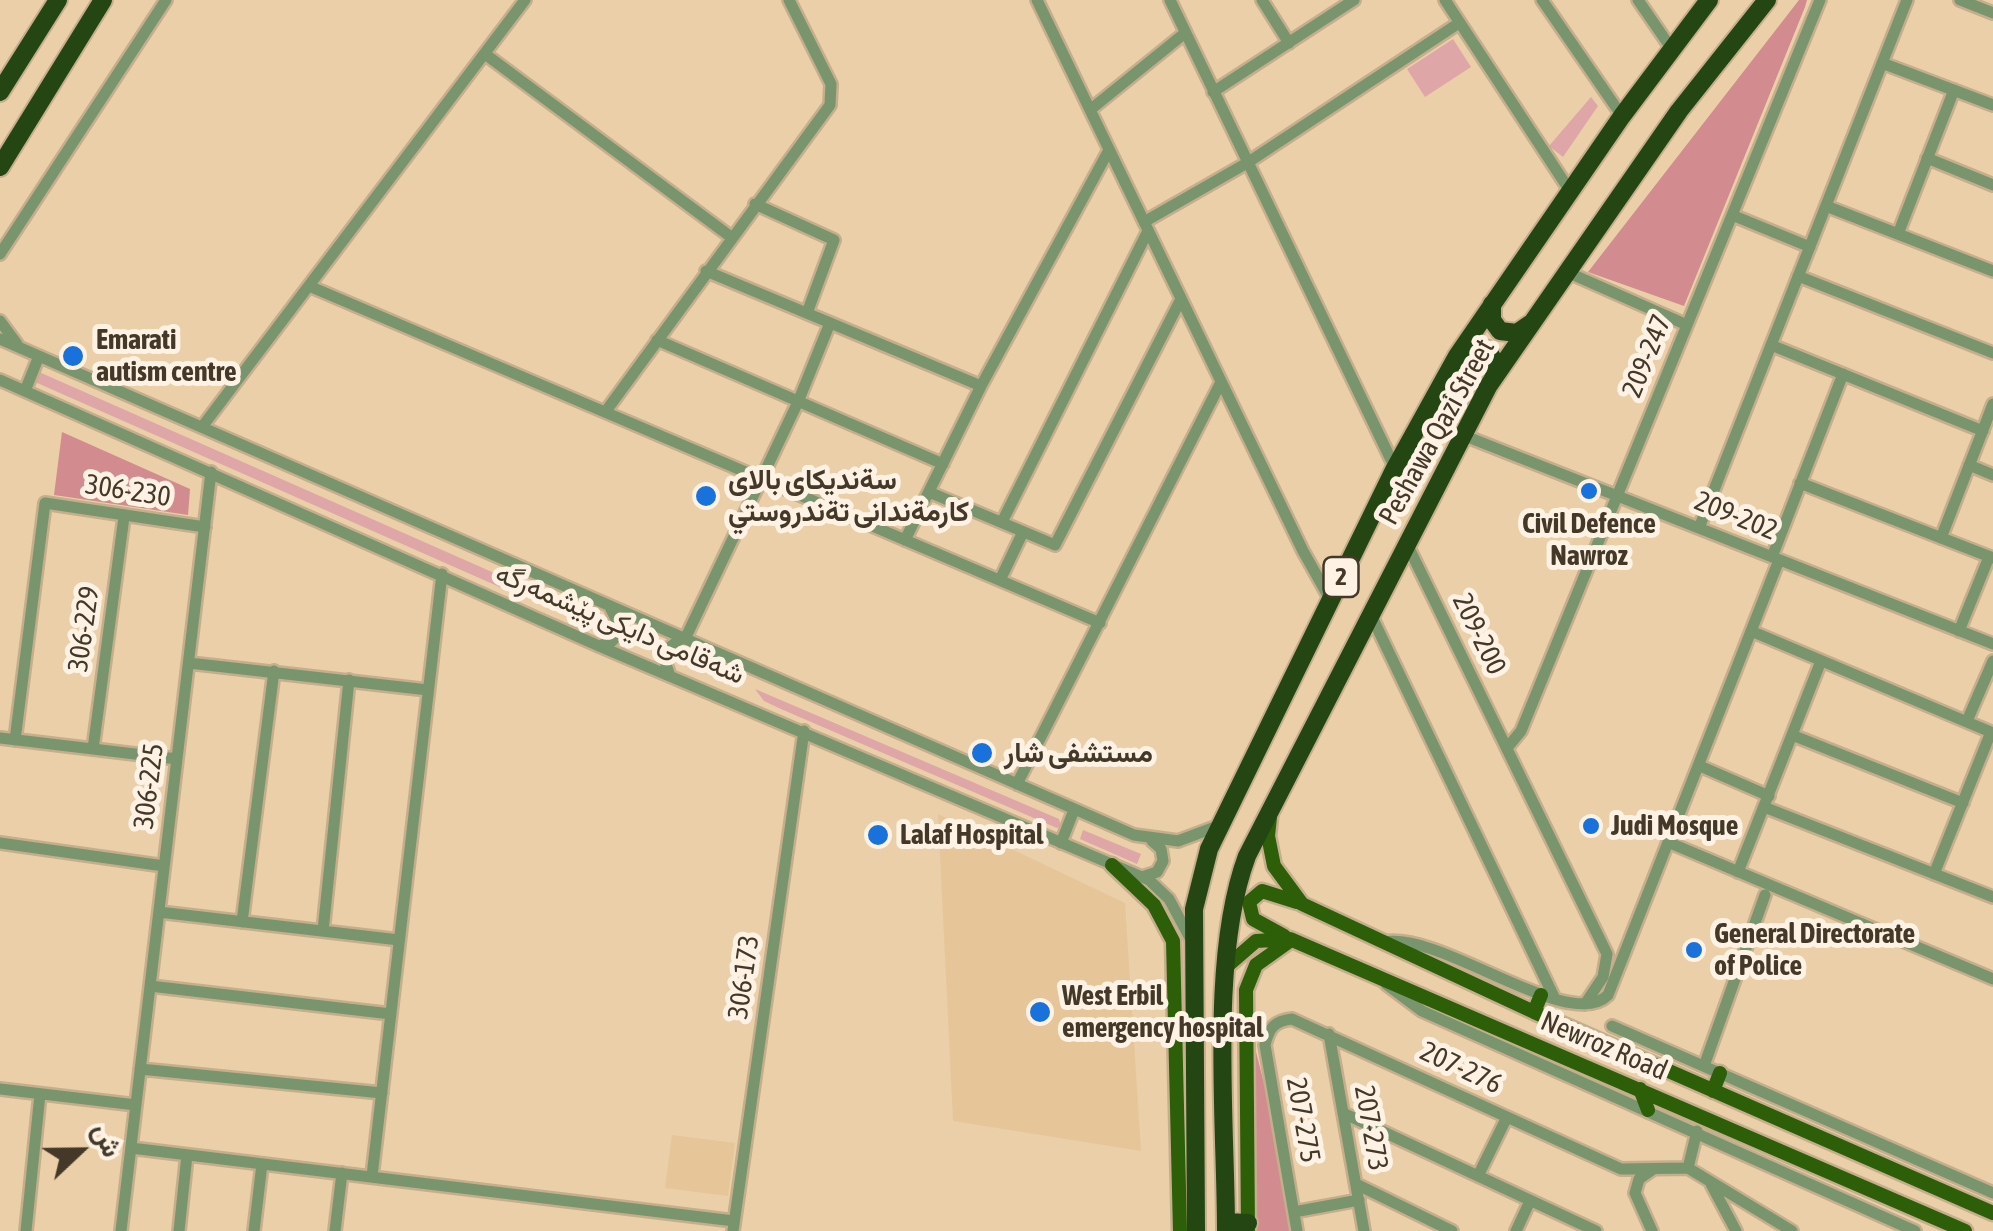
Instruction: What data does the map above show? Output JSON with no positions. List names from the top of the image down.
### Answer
{
  "streets": {
    "highway": ["Peshawa Qazi Street", "2"],
    "main road": ["Newroz Road"],
    "street": [
      "209-247",
      "306-230",
      "209-202",
      "شەقامی دایکی پێشمەرگە",
      "306-229",
      "209-200",
      "306-225",
      "306-173",
      "207-276",
      "207-275",
      "207-273"
    ]
  },
  "crossings": [
    ["209-247", "209-202"],
    ["209-247", "209-200"],
    ["Peshawa Qazi Street", "209-202"],
    ["Peshawa Qazi Street", "شەقامی دایکی پێشمەرگە"],
    ["Peshawa Qazi Street", "209-200"],
    ["306-230", "306-229"],
    ["306-230", "306-225"],
    ["شەقامی دایکی پێشمەرگە", "306-225"],
    ["شەقامی دایکی پێشمەرگە", "306-173"],
    ["207-276", "207-275"],
    ["207-276", "207-273"]
  ],
  "places": [
    "Emarati autism centre",
    "Civil Defence Nawroz",
    "سةنديكاى بالاى كارمةندانى تةندروستي",
    "مستشفى شار",
    "Judi Mosque",
    "Lalaf Hospital",
    "General Directorate of Police",
    "West Erbil emergency hospital"
  ],
  "north": "right"
}
